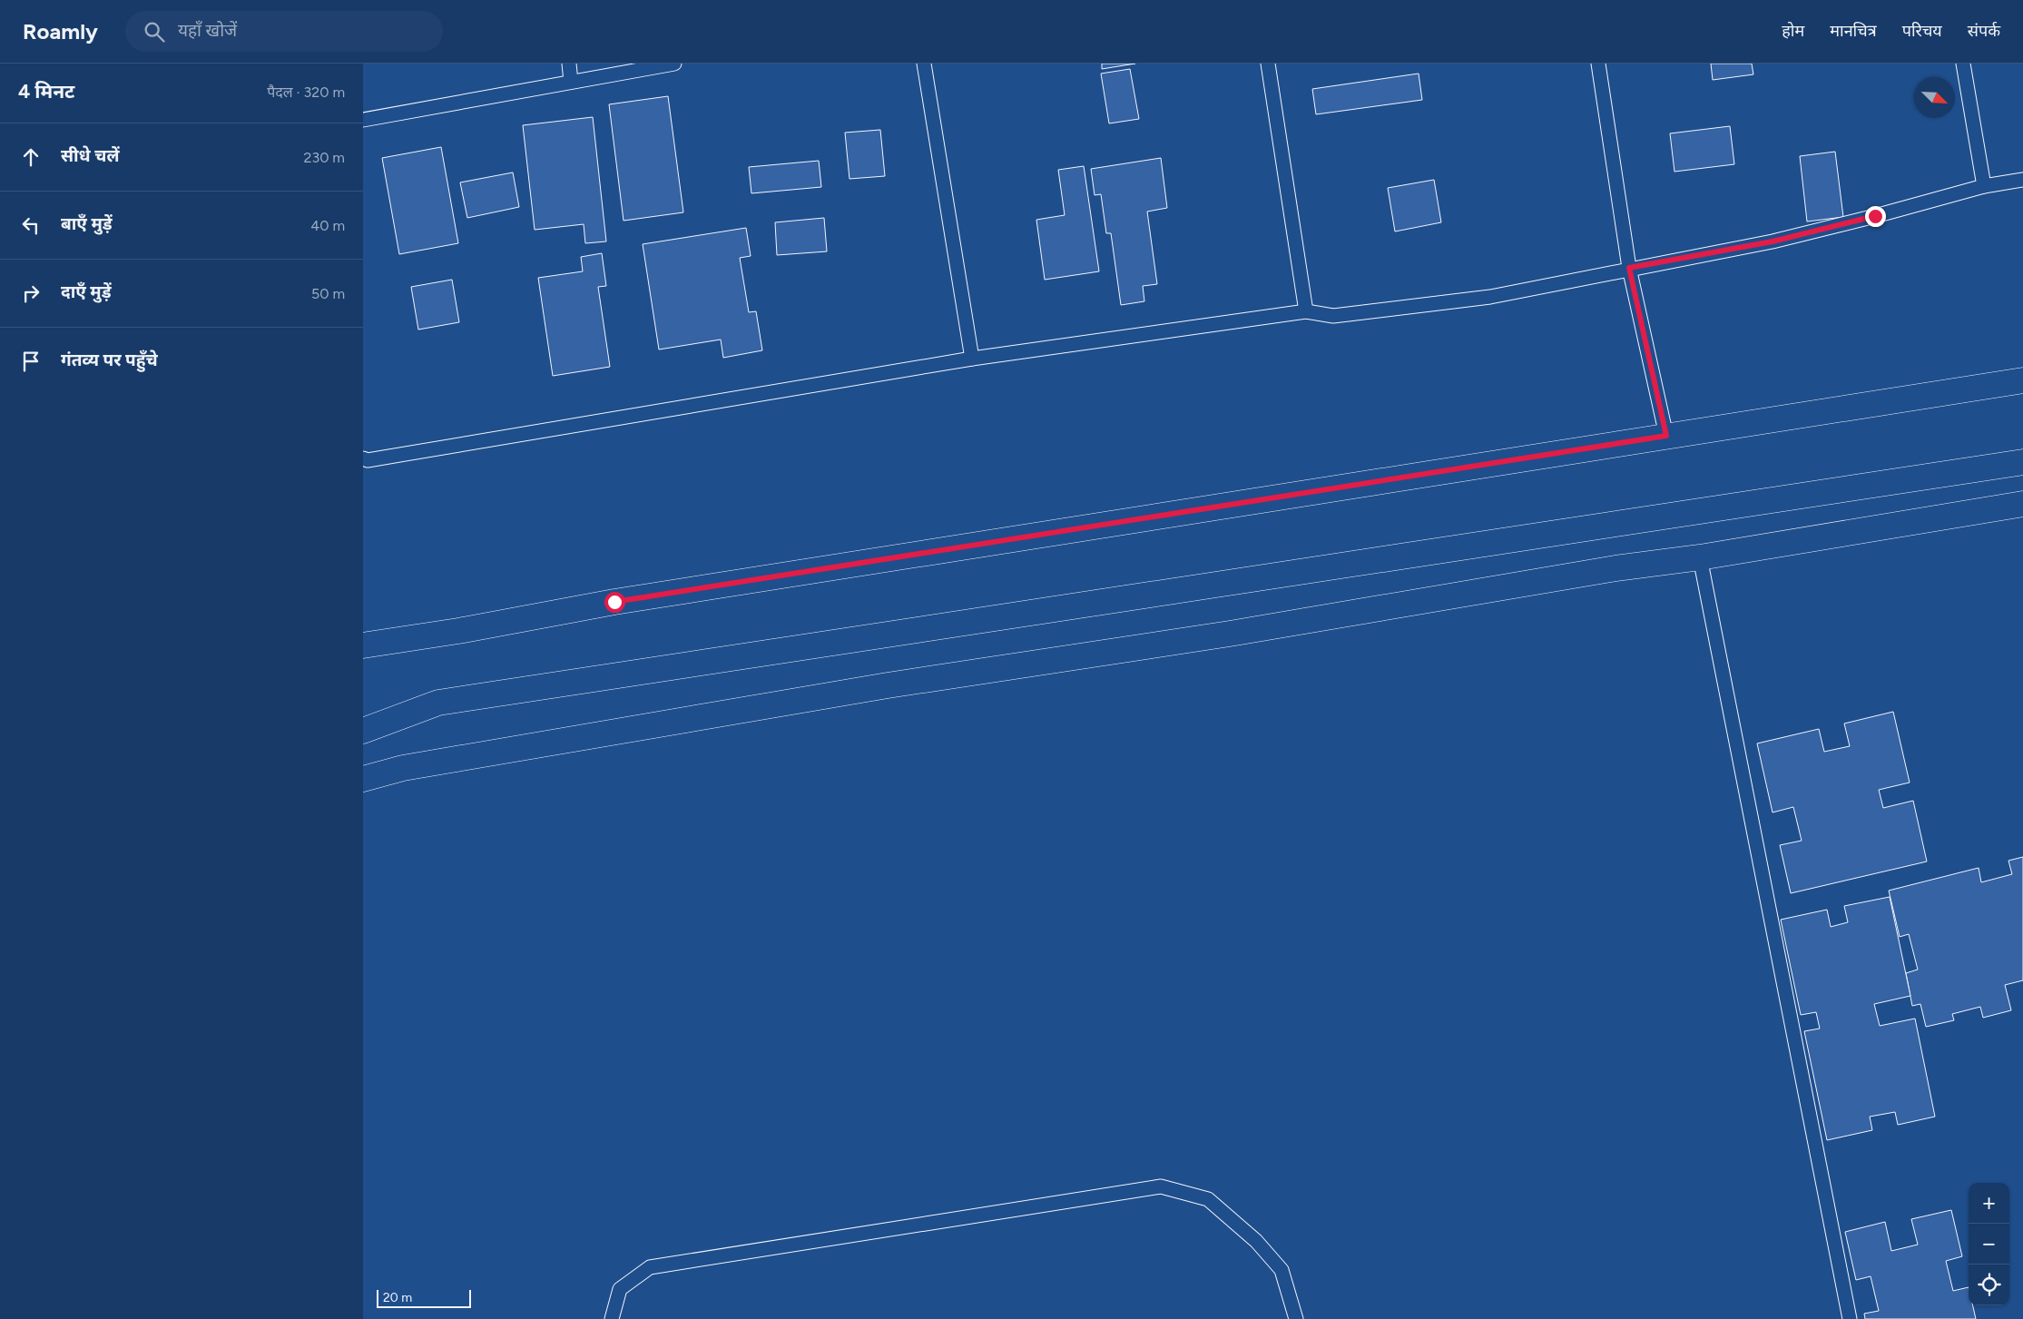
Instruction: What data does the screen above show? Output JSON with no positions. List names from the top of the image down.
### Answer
{
  "scale_bar": "20 m",
  "north": "bottom right",
  "page": {
    "header": "Roamly",
    "search": "यहाँ खोजें",
    "nav": [
      "होम",
      "मानचित्र",
      "परिचय",
      "संपर्क"
    ],
    "heading": ["4 मिनट", "पैदल · 320 m"],
    "list": [
      ["सीधे चलें", "230 m"],
      ["बाएँ मुड़ें", "40 m"],
      ["दाएँ मुड़ें", "50 m"],
      "गंतव्य पर पहुँचे"
    ],
    "map_buttons": ["+", "−"],
    "scale": "20 m"
  }
}
